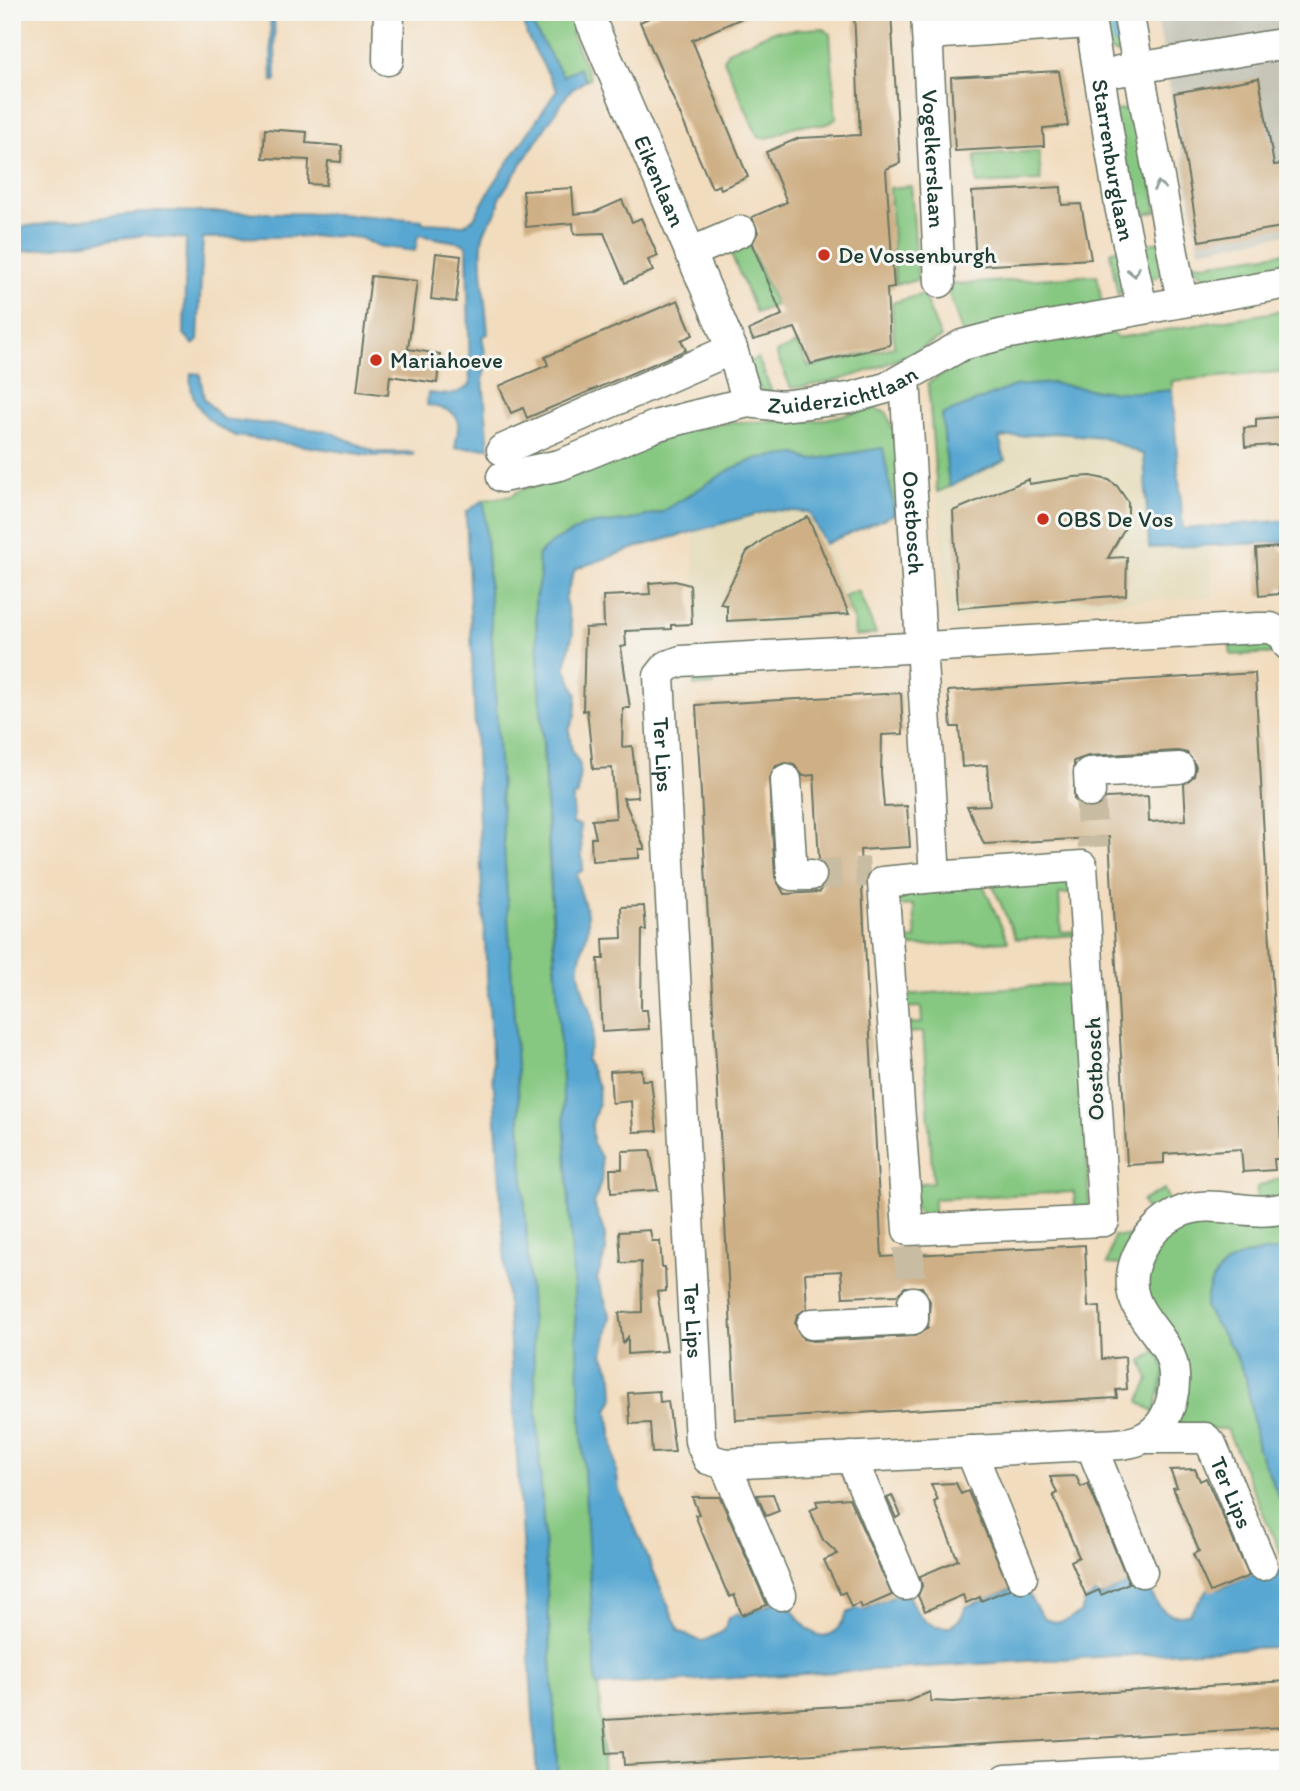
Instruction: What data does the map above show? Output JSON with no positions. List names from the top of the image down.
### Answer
{
  "streets": {
    "street": [
      "Vogelkerslaan",
      "Starrenburglaan",
      "Eikenlaan",
      "Zuiderzichtlaan",
      "Oostbosch",
      "Ter Lips"
    ]
  },
  "crossings": [
    ["Vogelkerslaan", "Starrenburglaan"],
    ["Starrenburglaan", "Zuiderzichtlaan"],
    ["Eikenlaan", "Zuiderzichtlaan"],
    ["Zuiderzichtlaan", "Oostbosch"],
    ["Oostbosch", "Ter Lips"]
  ],
  "places": ["De Vossenburgh", "Mariahoeve", "OBS De Vos"]
}
